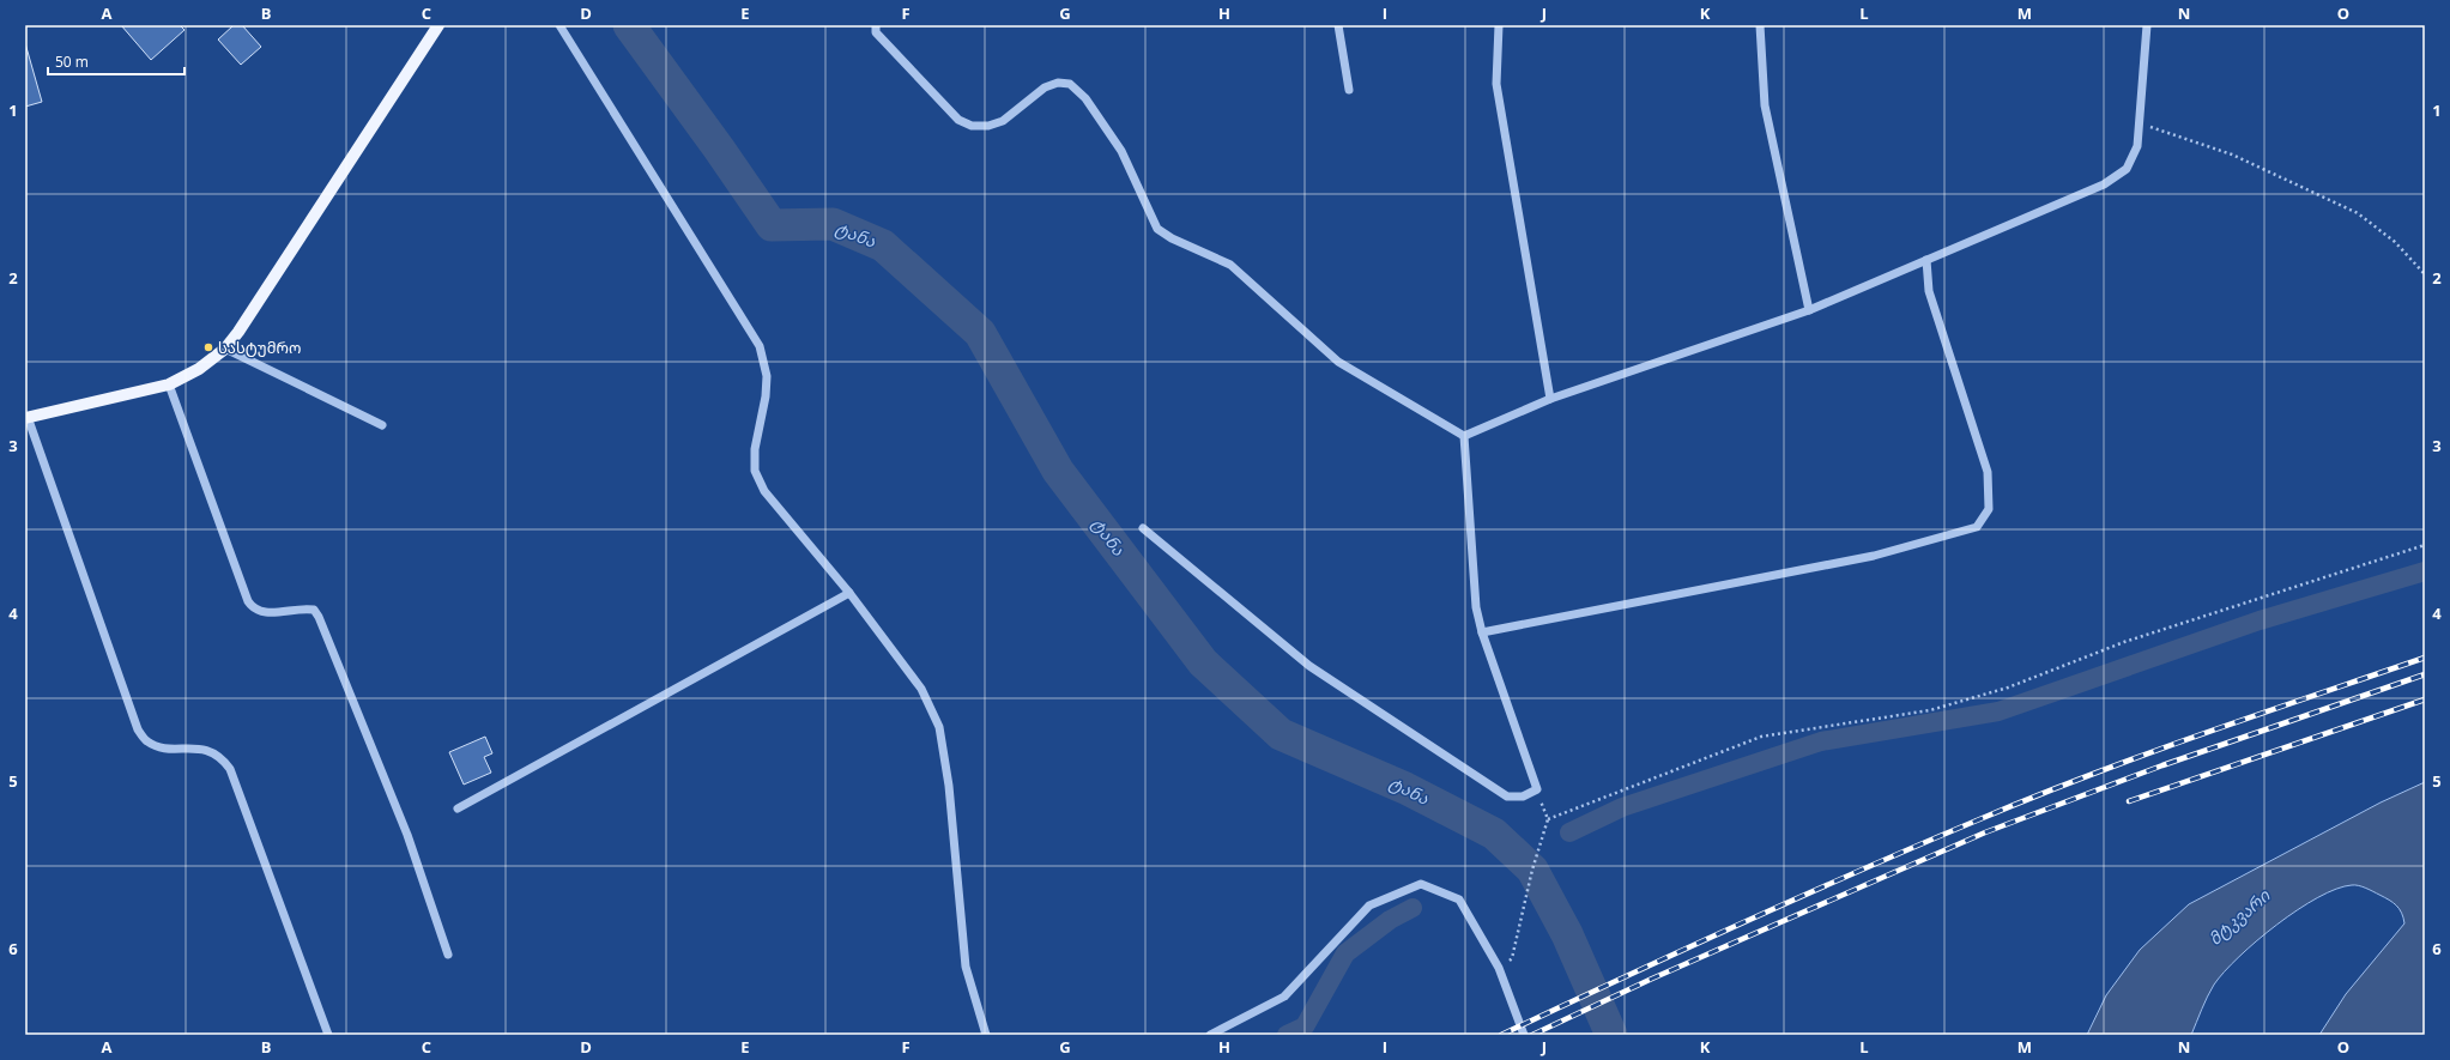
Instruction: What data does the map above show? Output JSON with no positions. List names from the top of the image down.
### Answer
{
  "water": ["ტანა", "მტკვარი"],
  "places": ["სასტუმრო"],
  "scale_bar": "50 m",
  "grid": {
    "columns": [
      "A",
      "B",
      "C",
      "D",
      "E",
      "F",
      "G",
      "H",
      "I",
      "J",
      "K",
      "L",
      "M",
      "N",
      "O"
    ],
    "rows": [
      "1",
      "2",
      "3",
      "4",
      "5",
      "6"
    ]
  }
}
